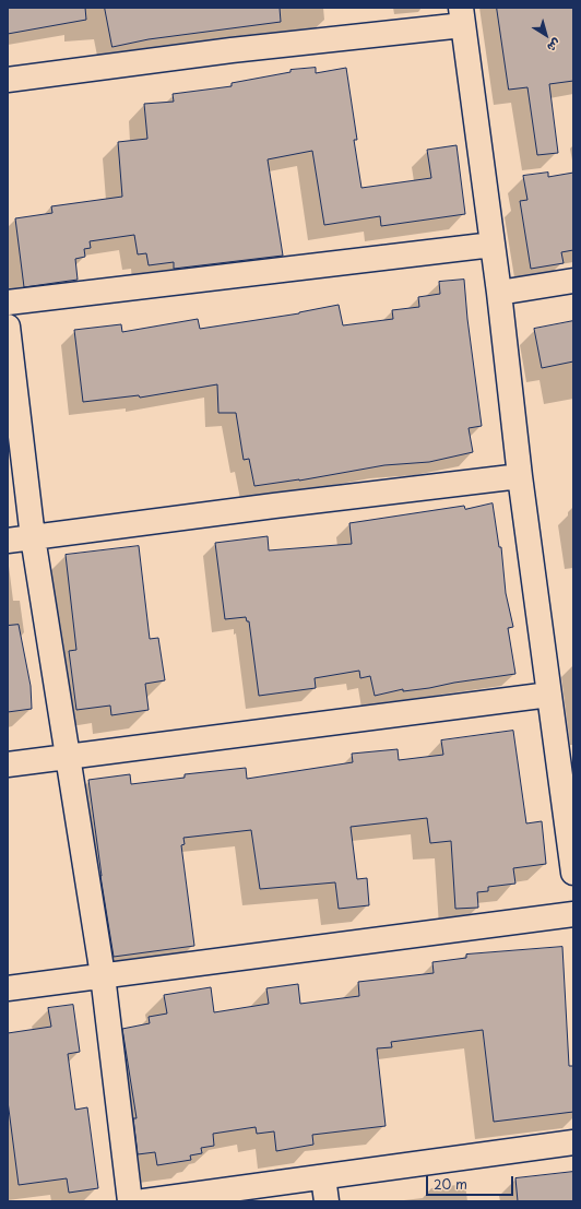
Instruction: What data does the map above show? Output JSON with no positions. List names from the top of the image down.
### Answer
{
  "scale_bar": "20 m",
  "north": "bottom right"
}
